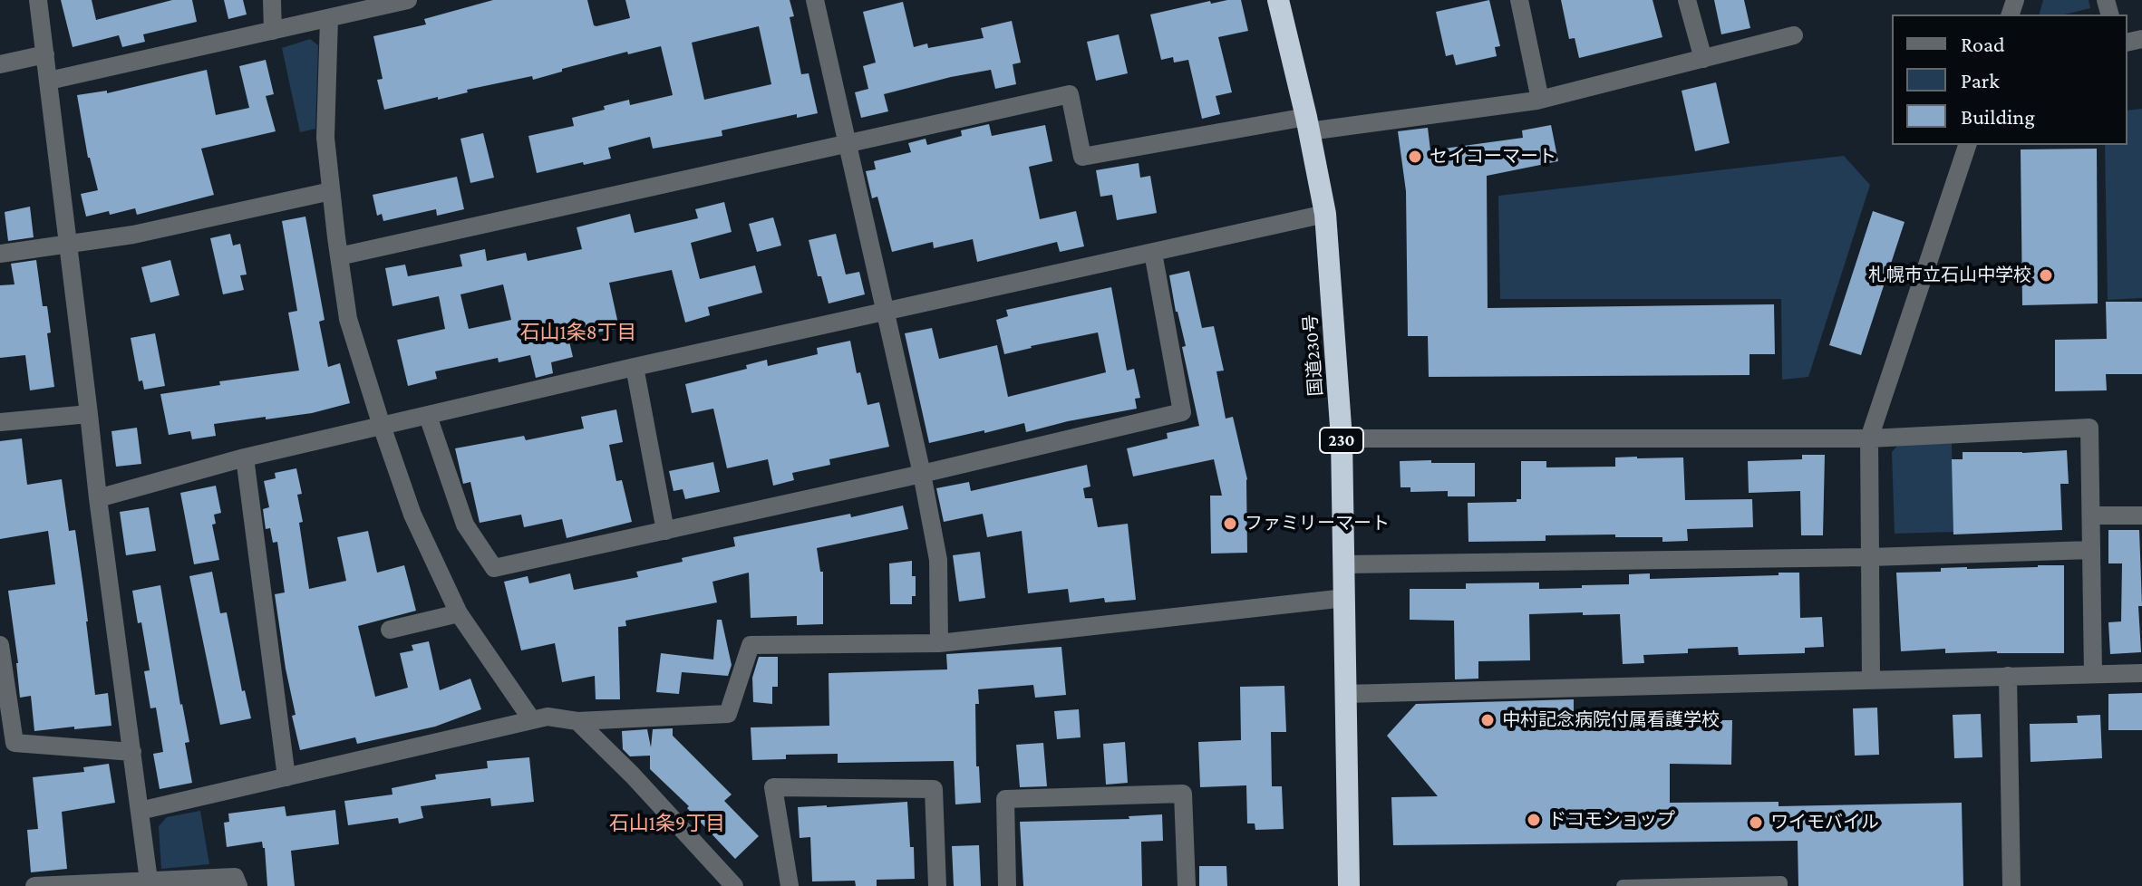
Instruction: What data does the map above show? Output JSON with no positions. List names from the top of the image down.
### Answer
{
  "streets": {
    "highway": ["国道230号", "230"]
  },
  "districts": ["石山1条8丁目", "石山1条9丁目"],
  "places": [
    "セイコーマート",
    "札幌市立石山中学校",
    "ファミリーマート",
    "中村記念病院付属看護学校",
    "ドコモショップ",
    "ワイモバイル"
  ],
  "legend": ["Road", "Park", "Building"]
}
